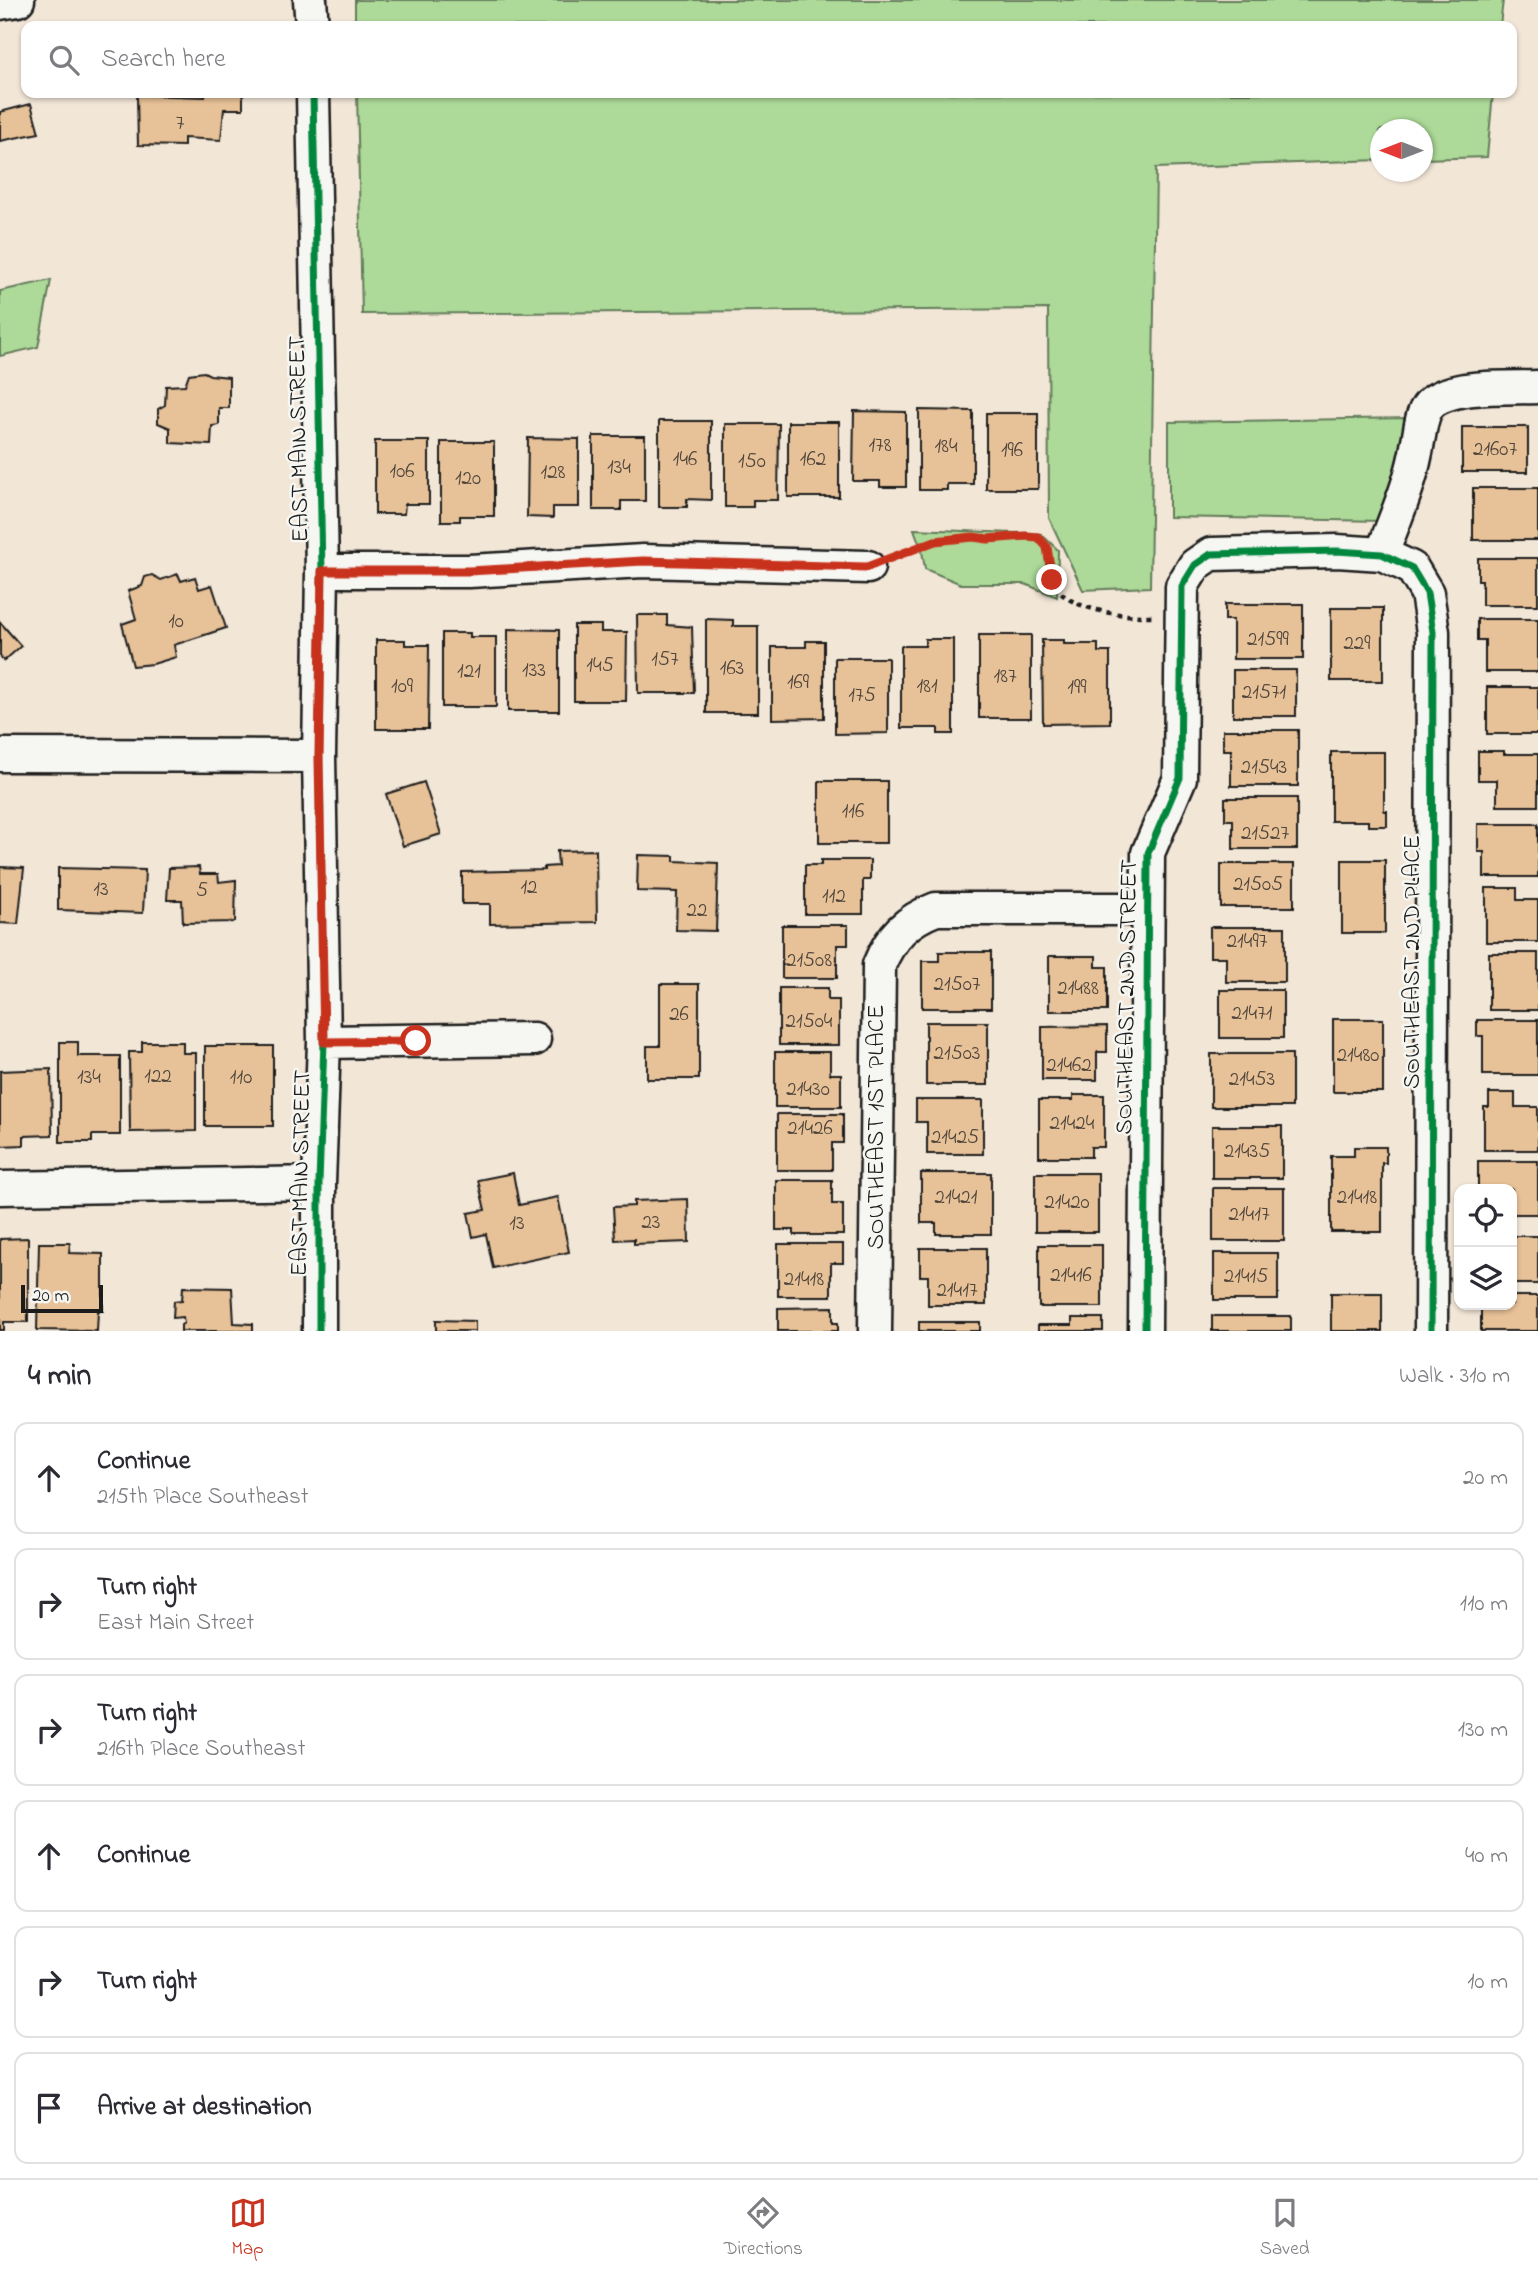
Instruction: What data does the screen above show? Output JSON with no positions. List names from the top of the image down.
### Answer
{
  "streets": {
    "street": [
      "EAST MAIN STREET",
      "SOUTHEAST 2ND PLACE",
      "SOUTHEAST 2ND STREET",
      "SOUTHEAST 1ST PLACE"
    ]
  },
  "crossings": [
    ["SOUTHEAST 2ND PLACE", "SOUTHEAST 2ND STREET"],
    ["SOUTHEAST 2ND STREET", "SOUTHEAST 1ST PLACE"]
  ],
  "house_numbers": [
    "7",
    "178",
    "184",
    "21607",
    "196",
    "146",
    "162",
    "150",
    "134",
    "106",
    "128",
    "120",
    "10",
    "21599",
    "229",
    "157",
    "145",
    "163",
    "133",
    "121",
    "187",
    "169",
    "109",
    "181",
    "199",
    "21571",
    "175",
    "21543",
    "116",
    "21527",
    "21505",
    "12",
    "13",
    "5",
    "112",
    "22",
    "21497",
    "21508",
    "21507",
    "21488",
    "21471",
    "26",
    "21504",
    "21503",
    "21480",
    "21462",
    "122",
    "134",
    "110",
    "21453",
    "21430",
    "21424",
    "21426",
    "21425",
    "21435",
    "21421",
    "21418",
    "21420",
    "21417",
    "23",
    "13",
    "21416",
    "21415",
    "21418",
    "21417"
  ],
  "scale_bar": "20 m",
  "north": "left",
  "page": {
    "search": "Search here",
    "scale": "20 m",
    "heading": ["4 min", "Walk · 310 m"],
    "list": [
      ["Continue", "215th Place Southeast", "20 m"],
      ["Turn right", "East Main Street", "110 m"],
      ["Turn right", "216th Place Southeast", "130 m"],
      ["Continue", "40 m"],
      ["Turn right", "10 m"],
      "Arrive at destination"
    ],
    "nav": ["Map", "Directions", "Saved"]
  }
}
